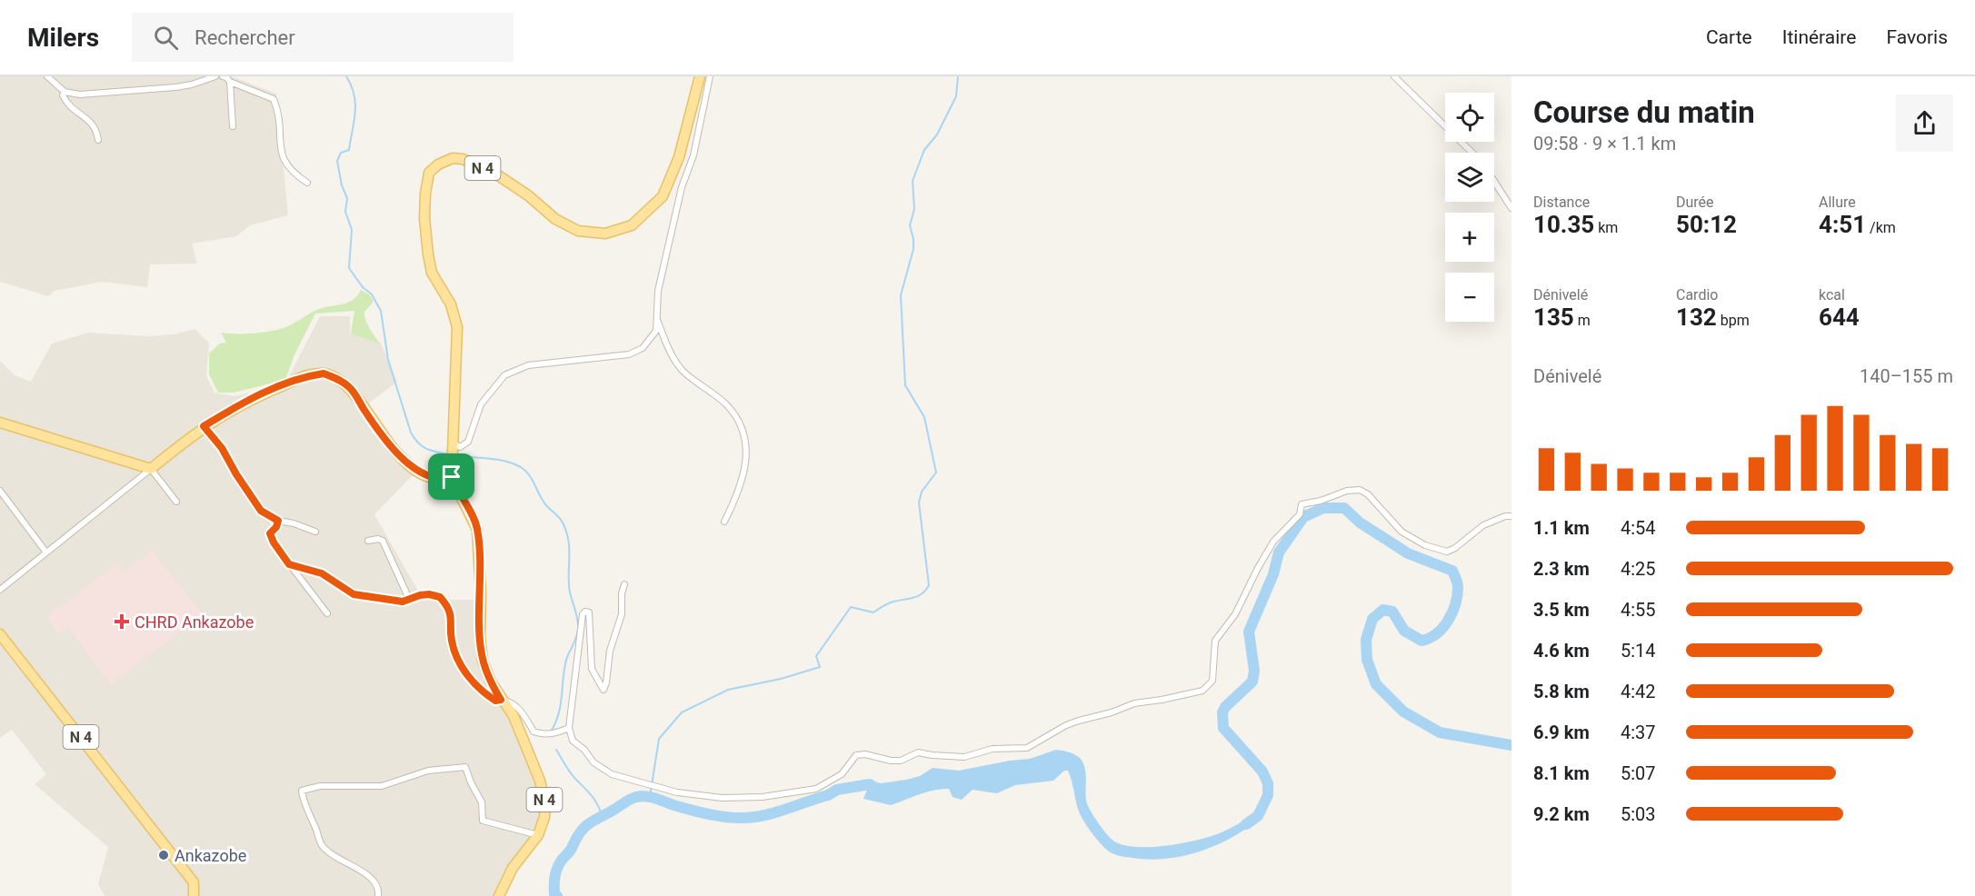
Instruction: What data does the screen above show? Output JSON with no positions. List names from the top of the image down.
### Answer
{
  "streets": {
    "main road": ["N 4"]
  },
  "places": {
    "health": ["CHRD Ankazobe"],
    "other": ["Ankazobe"]
  },
  "page": {
    "header": "Milers",
    "search": "Rechercher",
    "nav": ["Carte", "Itinéraire", "Favoris"],
    "heading": ["Course du matin", "09:58 · 9 × 1.1 km"],
    "map_buttons": ["+", "−"],
    "stats": [
      ["Distance", "10.35 km"],
      ["Durée", "50:12"],
      ["Allure", "4:51 /km"],
      ["Dénivelé", "135 m"],
      ["Cardio", "132 bpm"],
      ["kcal", "644"]
    ],
    "chart": ["Dénivelé", "140–155 m"],
    "list": [
      {
        "name": "1.1 km",
        "note": "4:54"
      },
      {
        "name": "2.3 km",
        "note": "4:25"
      },
      {
        "name": "3.5 km",
        "note": "4:55"
      },
      {
        "name": "4.6 km",
        "note": "5:14"
      },
      {
        "name": "5.8 km",
        "note": "4:42"
      },
      {
        "name": "6.9 km",
        "note": "4:37"
      },
      {
        "name": "8.1 km",
        "note": "5:07"
      },
      {
        "name": "9.2 km",
        "note": "5:03"
      }
    ]
  }
}
